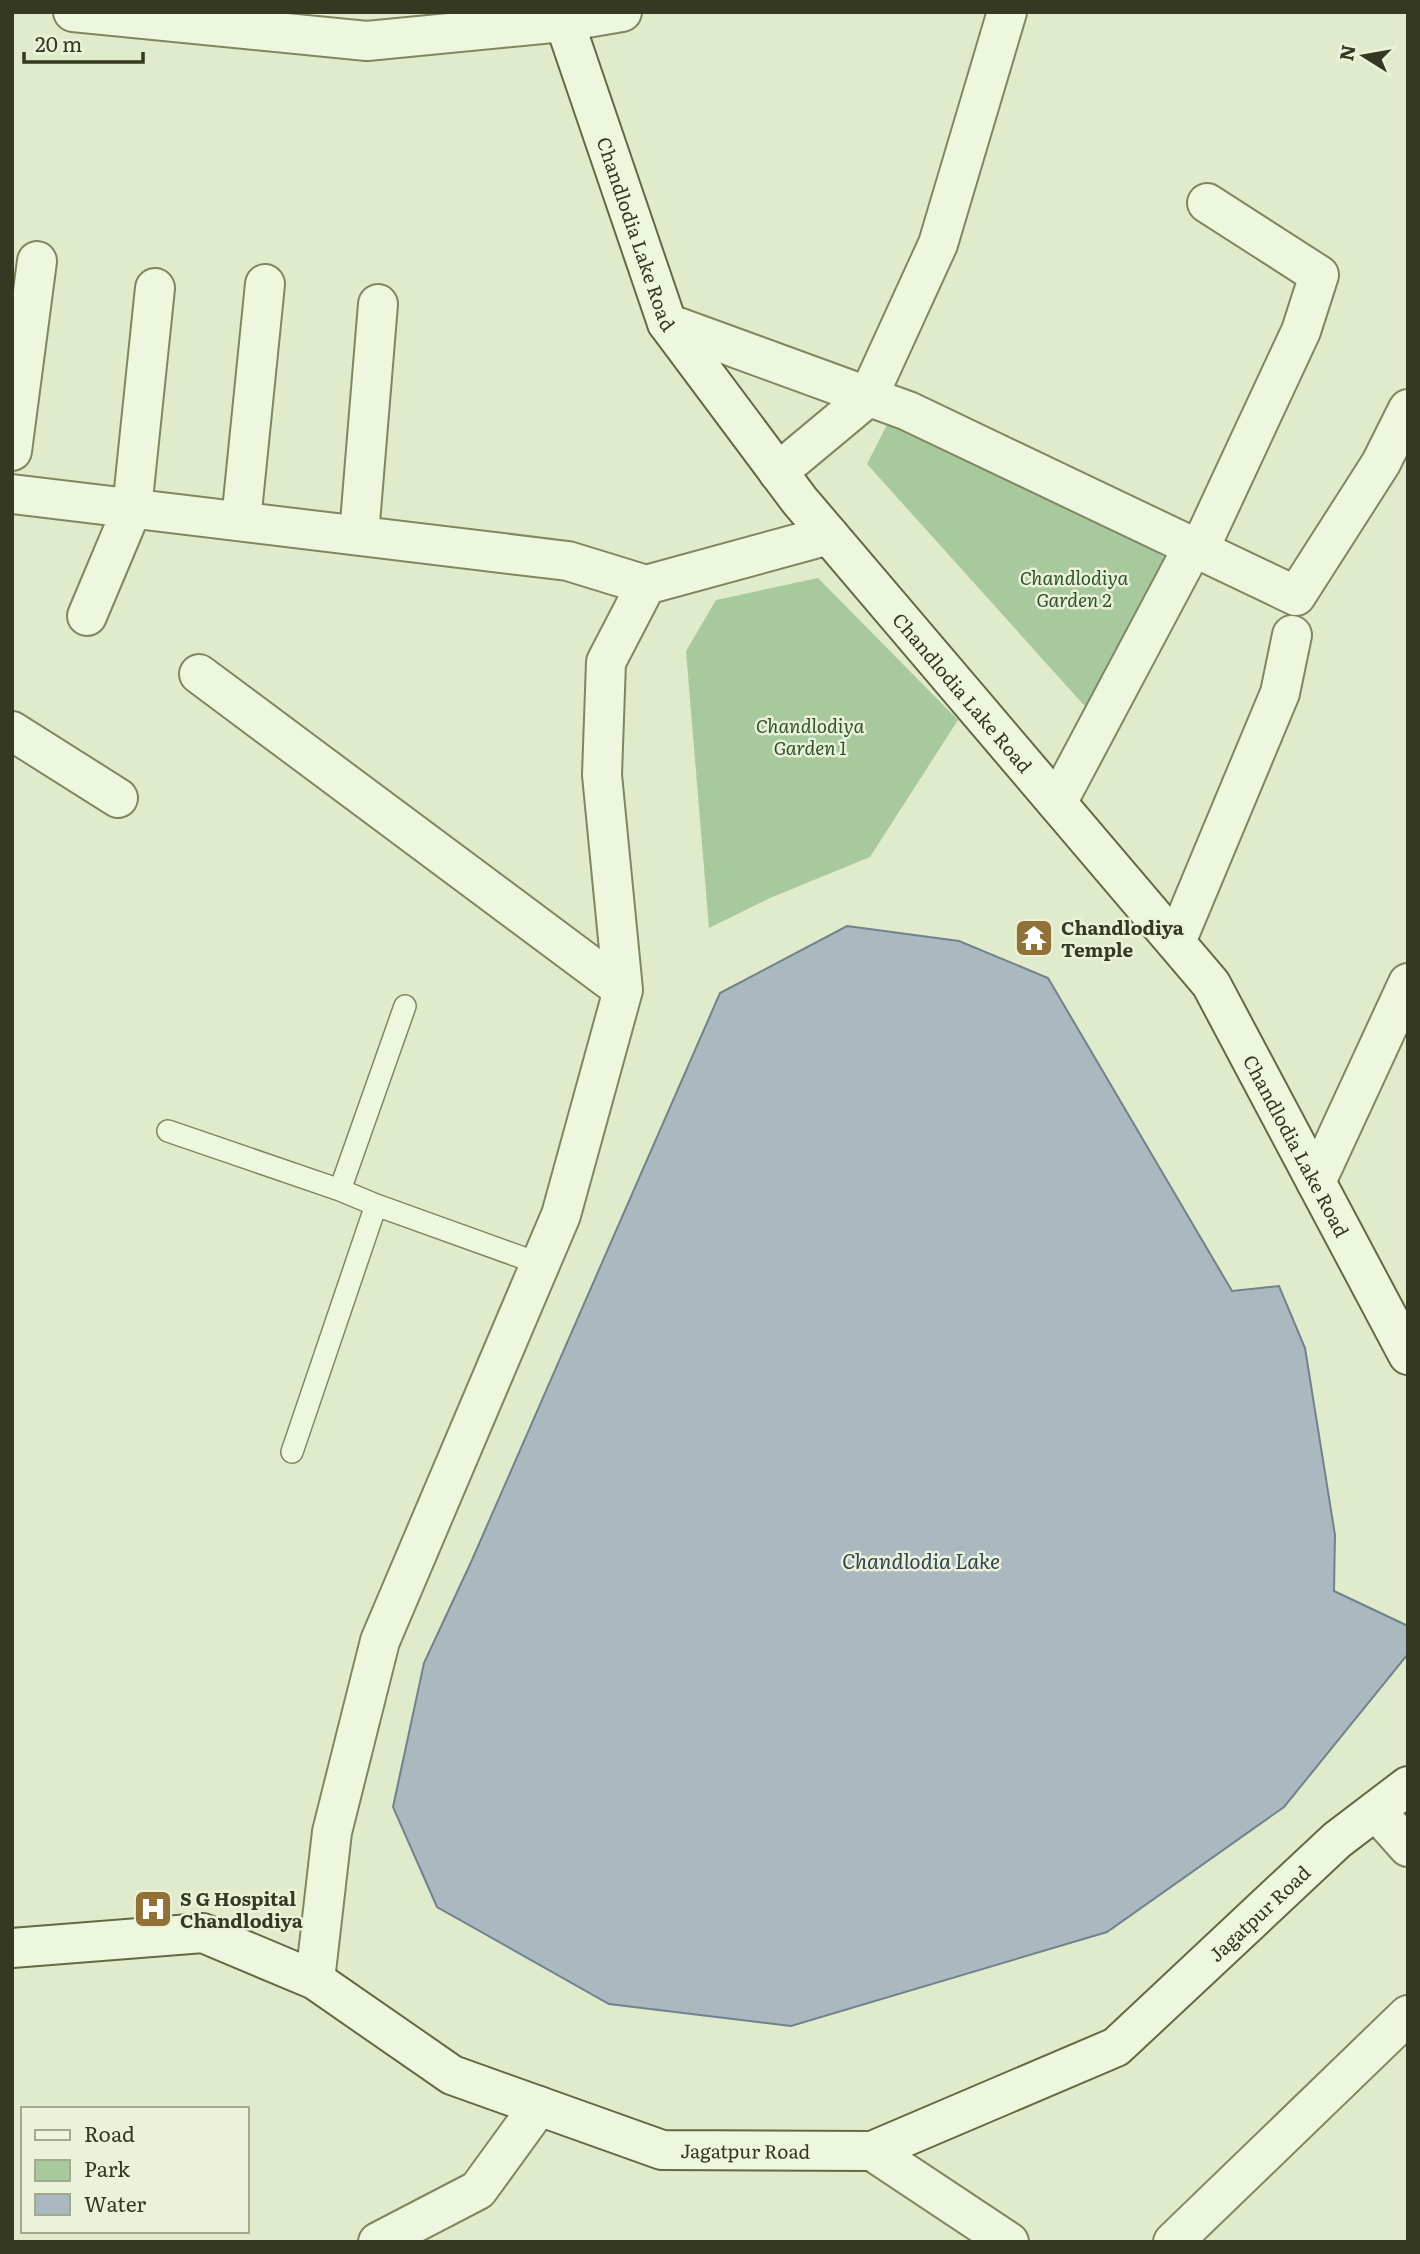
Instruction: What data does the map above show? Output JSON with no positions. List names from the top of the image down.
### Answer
{
  "streets": {
    "street": ["Chandlodia Lake Road", "Jagatpur Road"]
  },
  "water": ["Chandlodia Lake"],
  "parks": ["Chandlodiya Garden 2", "Chandlodiya Garden 1"],
  "places": {
    "temple": ["Chandlodiya Temple"],
    "hospital": ["S G Hospital Chandlodiya"]
  },
  "legend": ["Road", "Park", "Water"],
  "scale_bar": "20 m",
  "north": "left"
}
